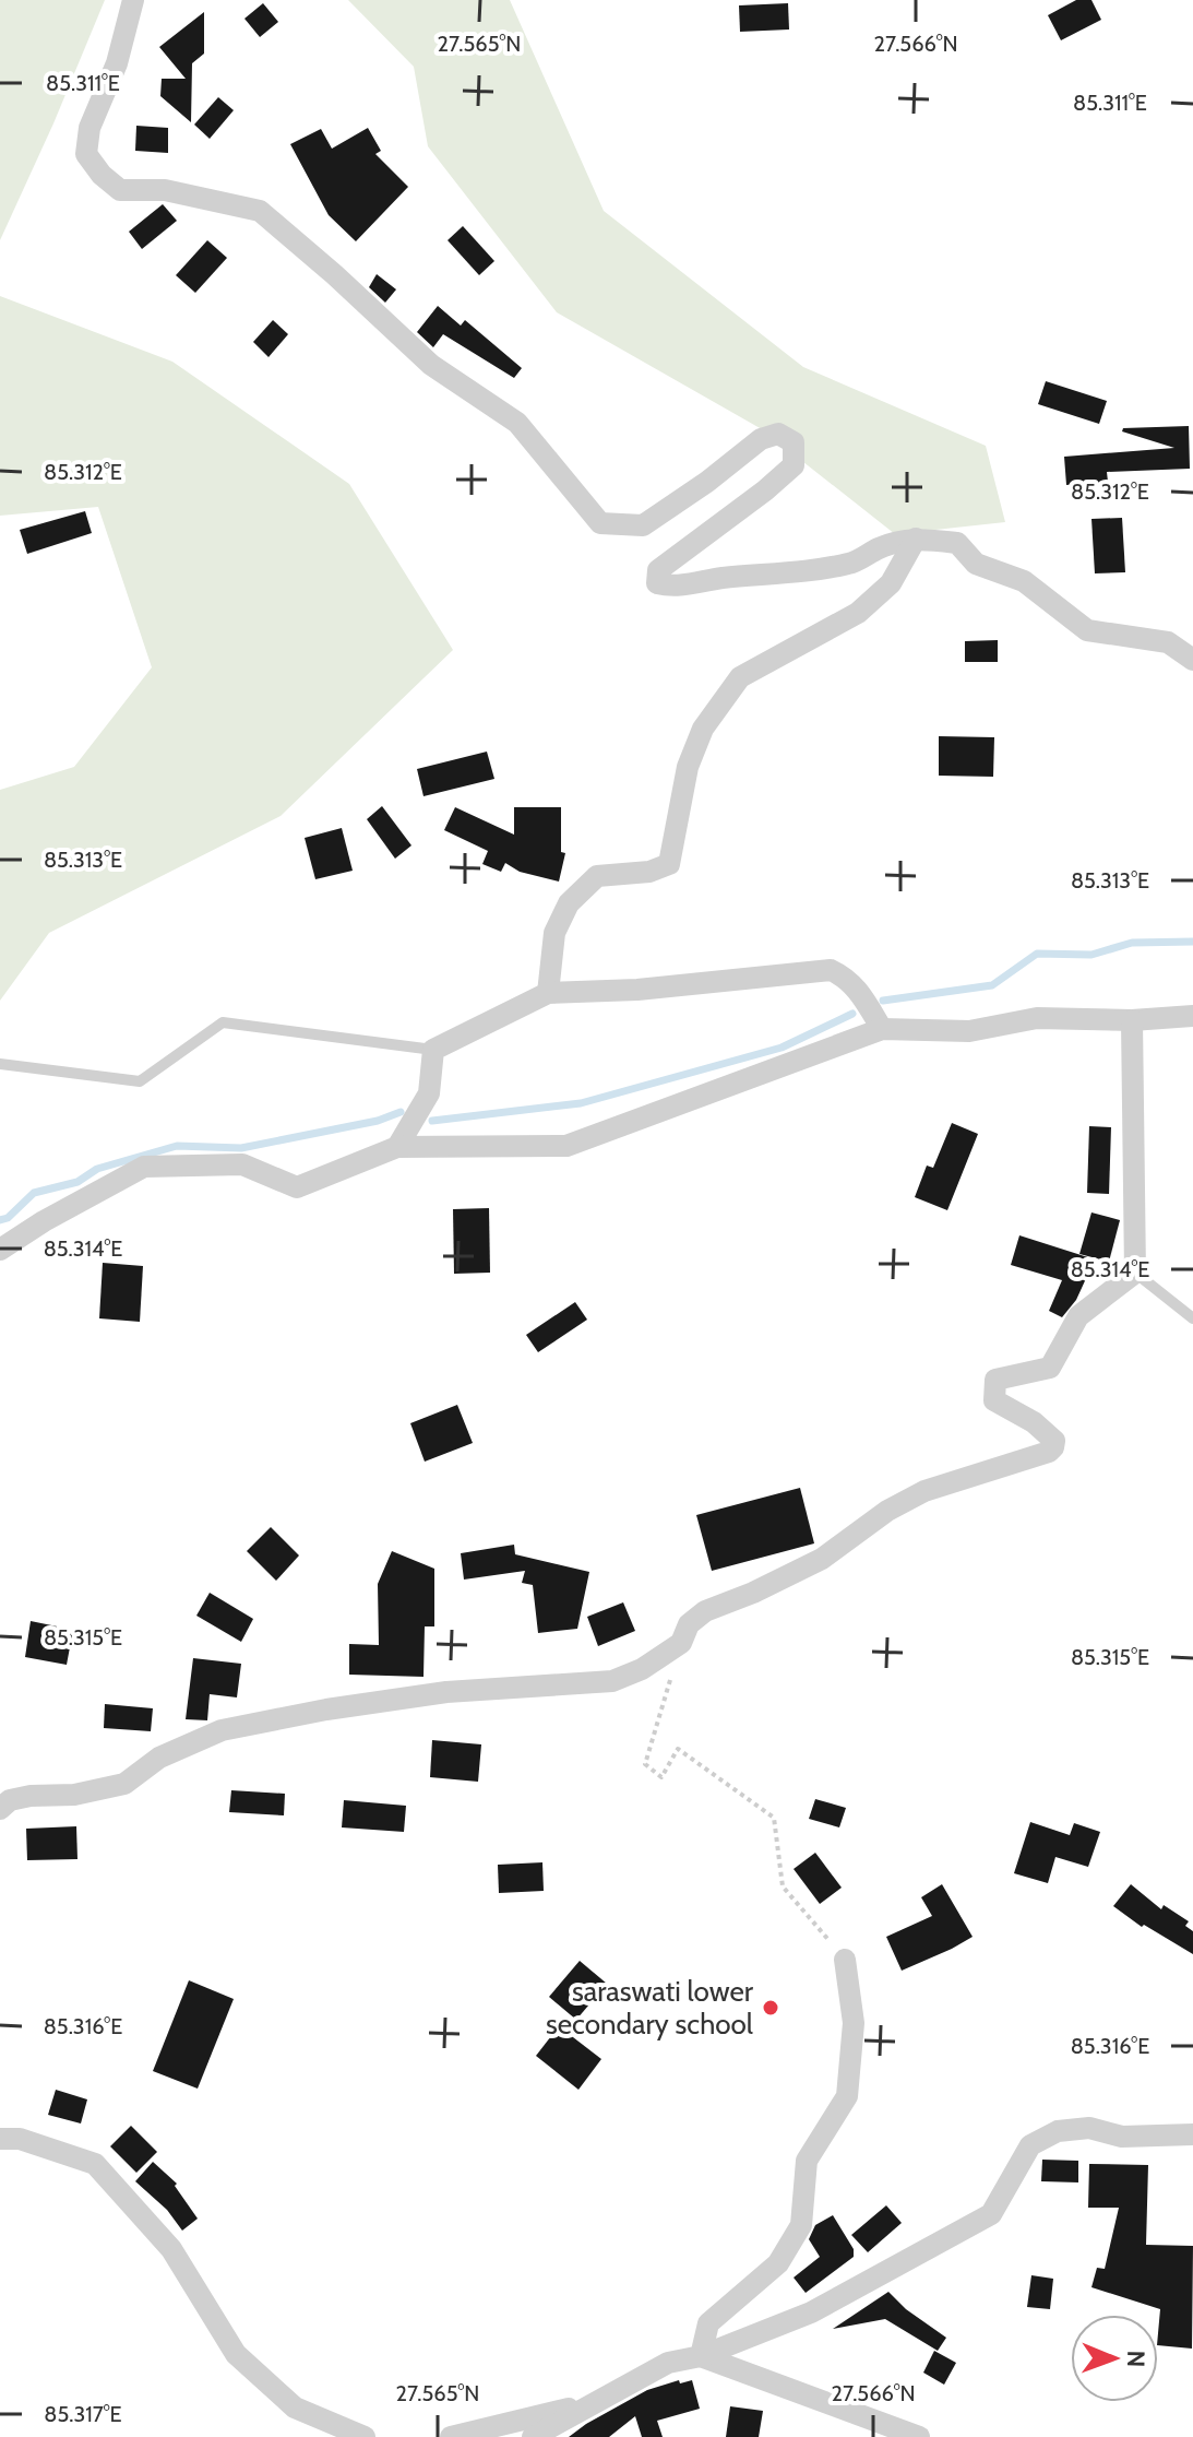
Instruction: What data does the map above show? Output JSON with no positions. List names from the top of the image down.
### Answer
{
  "places": ["saraswati lower secondary school"],
  "north": "right",
  "coordinates": [
    "27.565°N",
    "27.566°N",
    "85.311°E",
    "85.312°E",
    "85.313°E",
    "85.314°E",
    "85.315°E",
    "85.316°E",
    "85.317°E"
  ]
}
